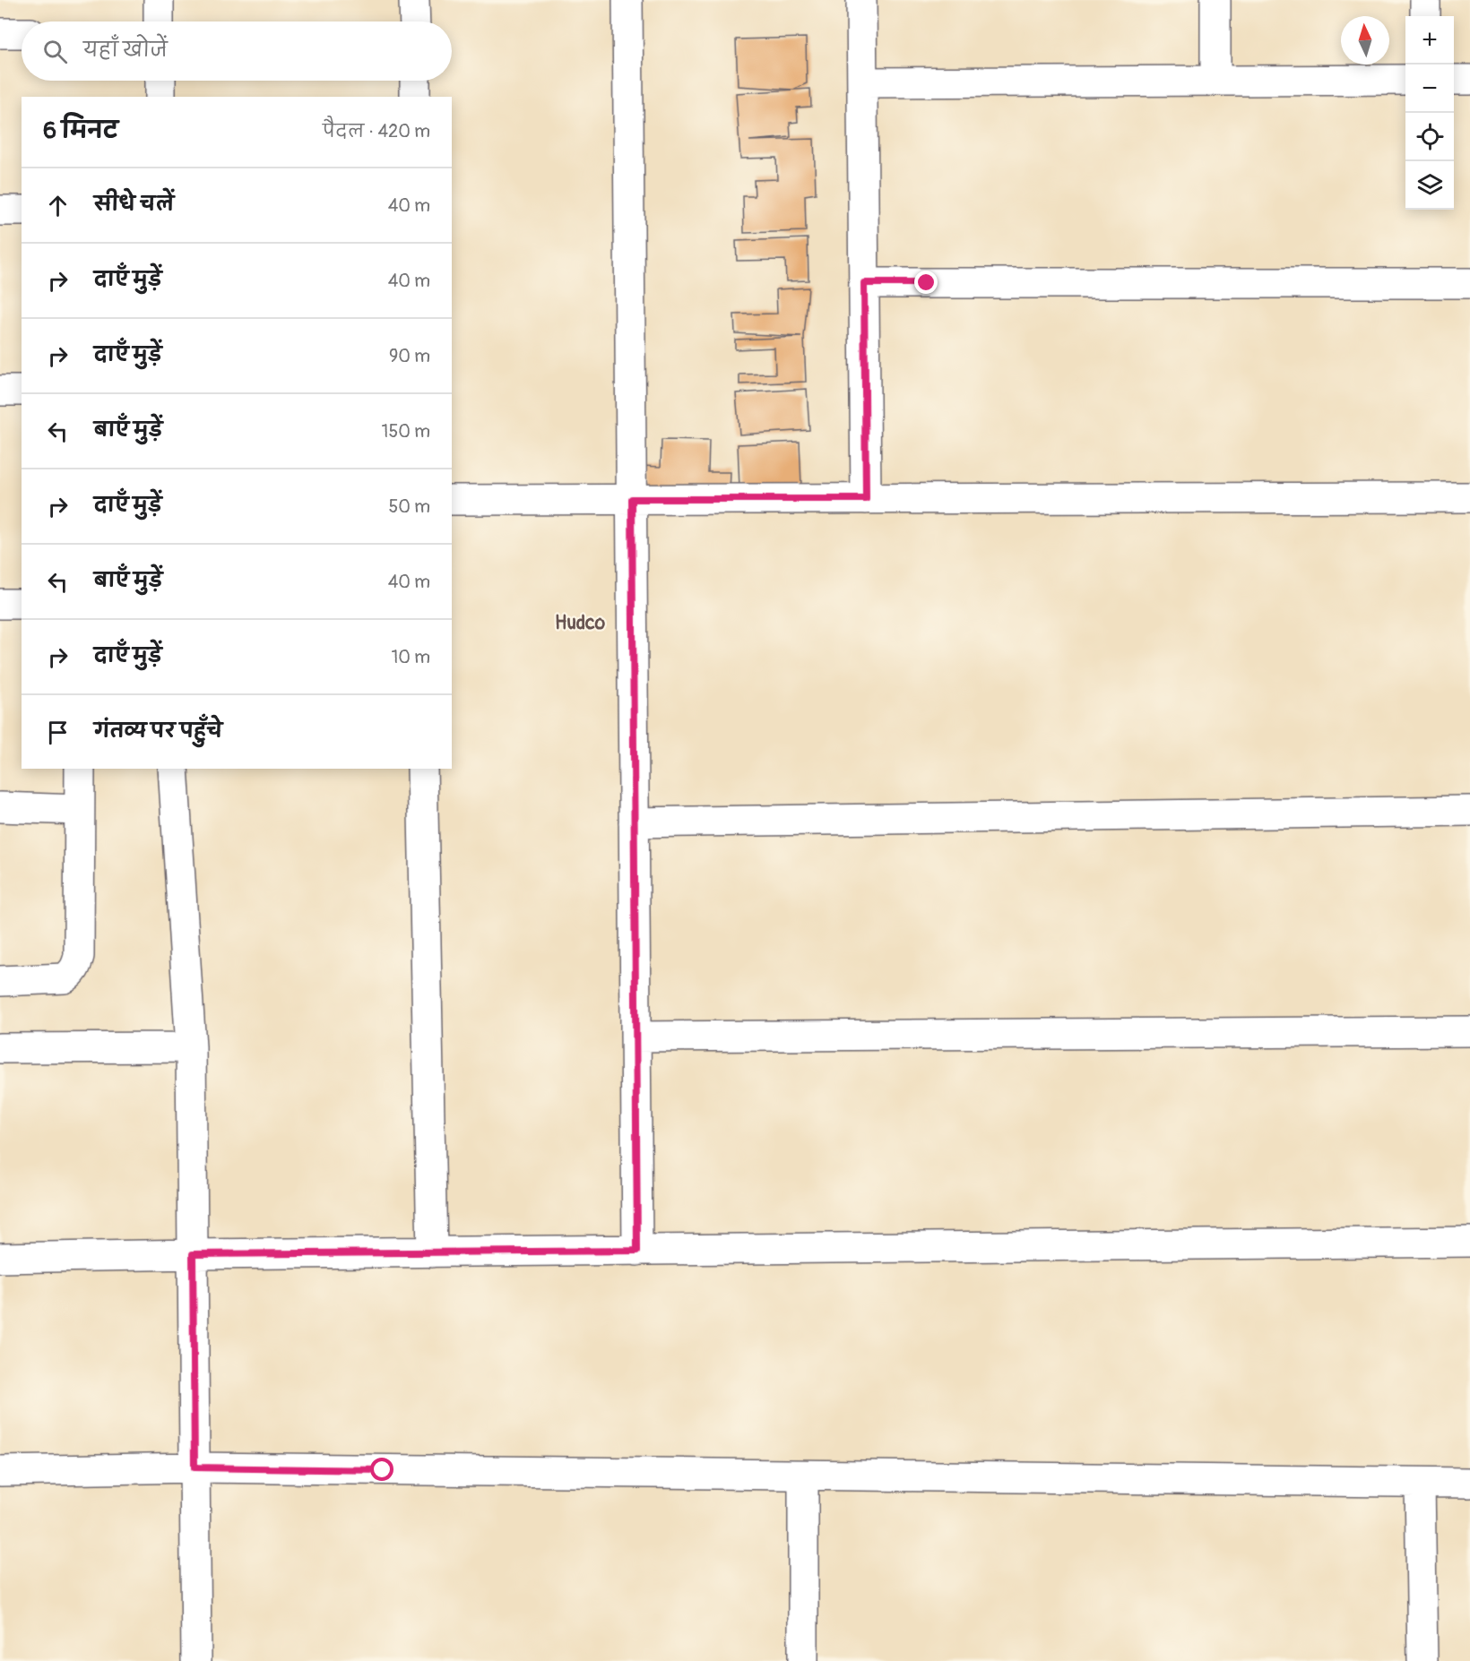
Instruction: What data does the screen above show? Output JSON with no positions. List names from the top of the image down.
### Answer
{
  "districts": ["Hudco"],
  "north": "top",
  "page": {
    "map_buttons": ["+", "−"],
    "search": "यहाँ खोजें",
    "heading": ["6 मिनट", "पैदल · 420 m"],
    "list": [
      ["सीधे चलें", "40 m"],
      ["दाएँ मुड़ें", "40 m"],
      ["दाएँ मुड़ें", "90 m"],
      ["बाएँ मुड़ें", "150 m"],
      ["दाएँ मुड़ें", "50 m"],
      ["बाएँ मुड़ें", "40 m"],
      ["दाएँ मुड़ें", "10 m"],
      "गंतव्य पर पहुँचे"
    ]
  }
}
